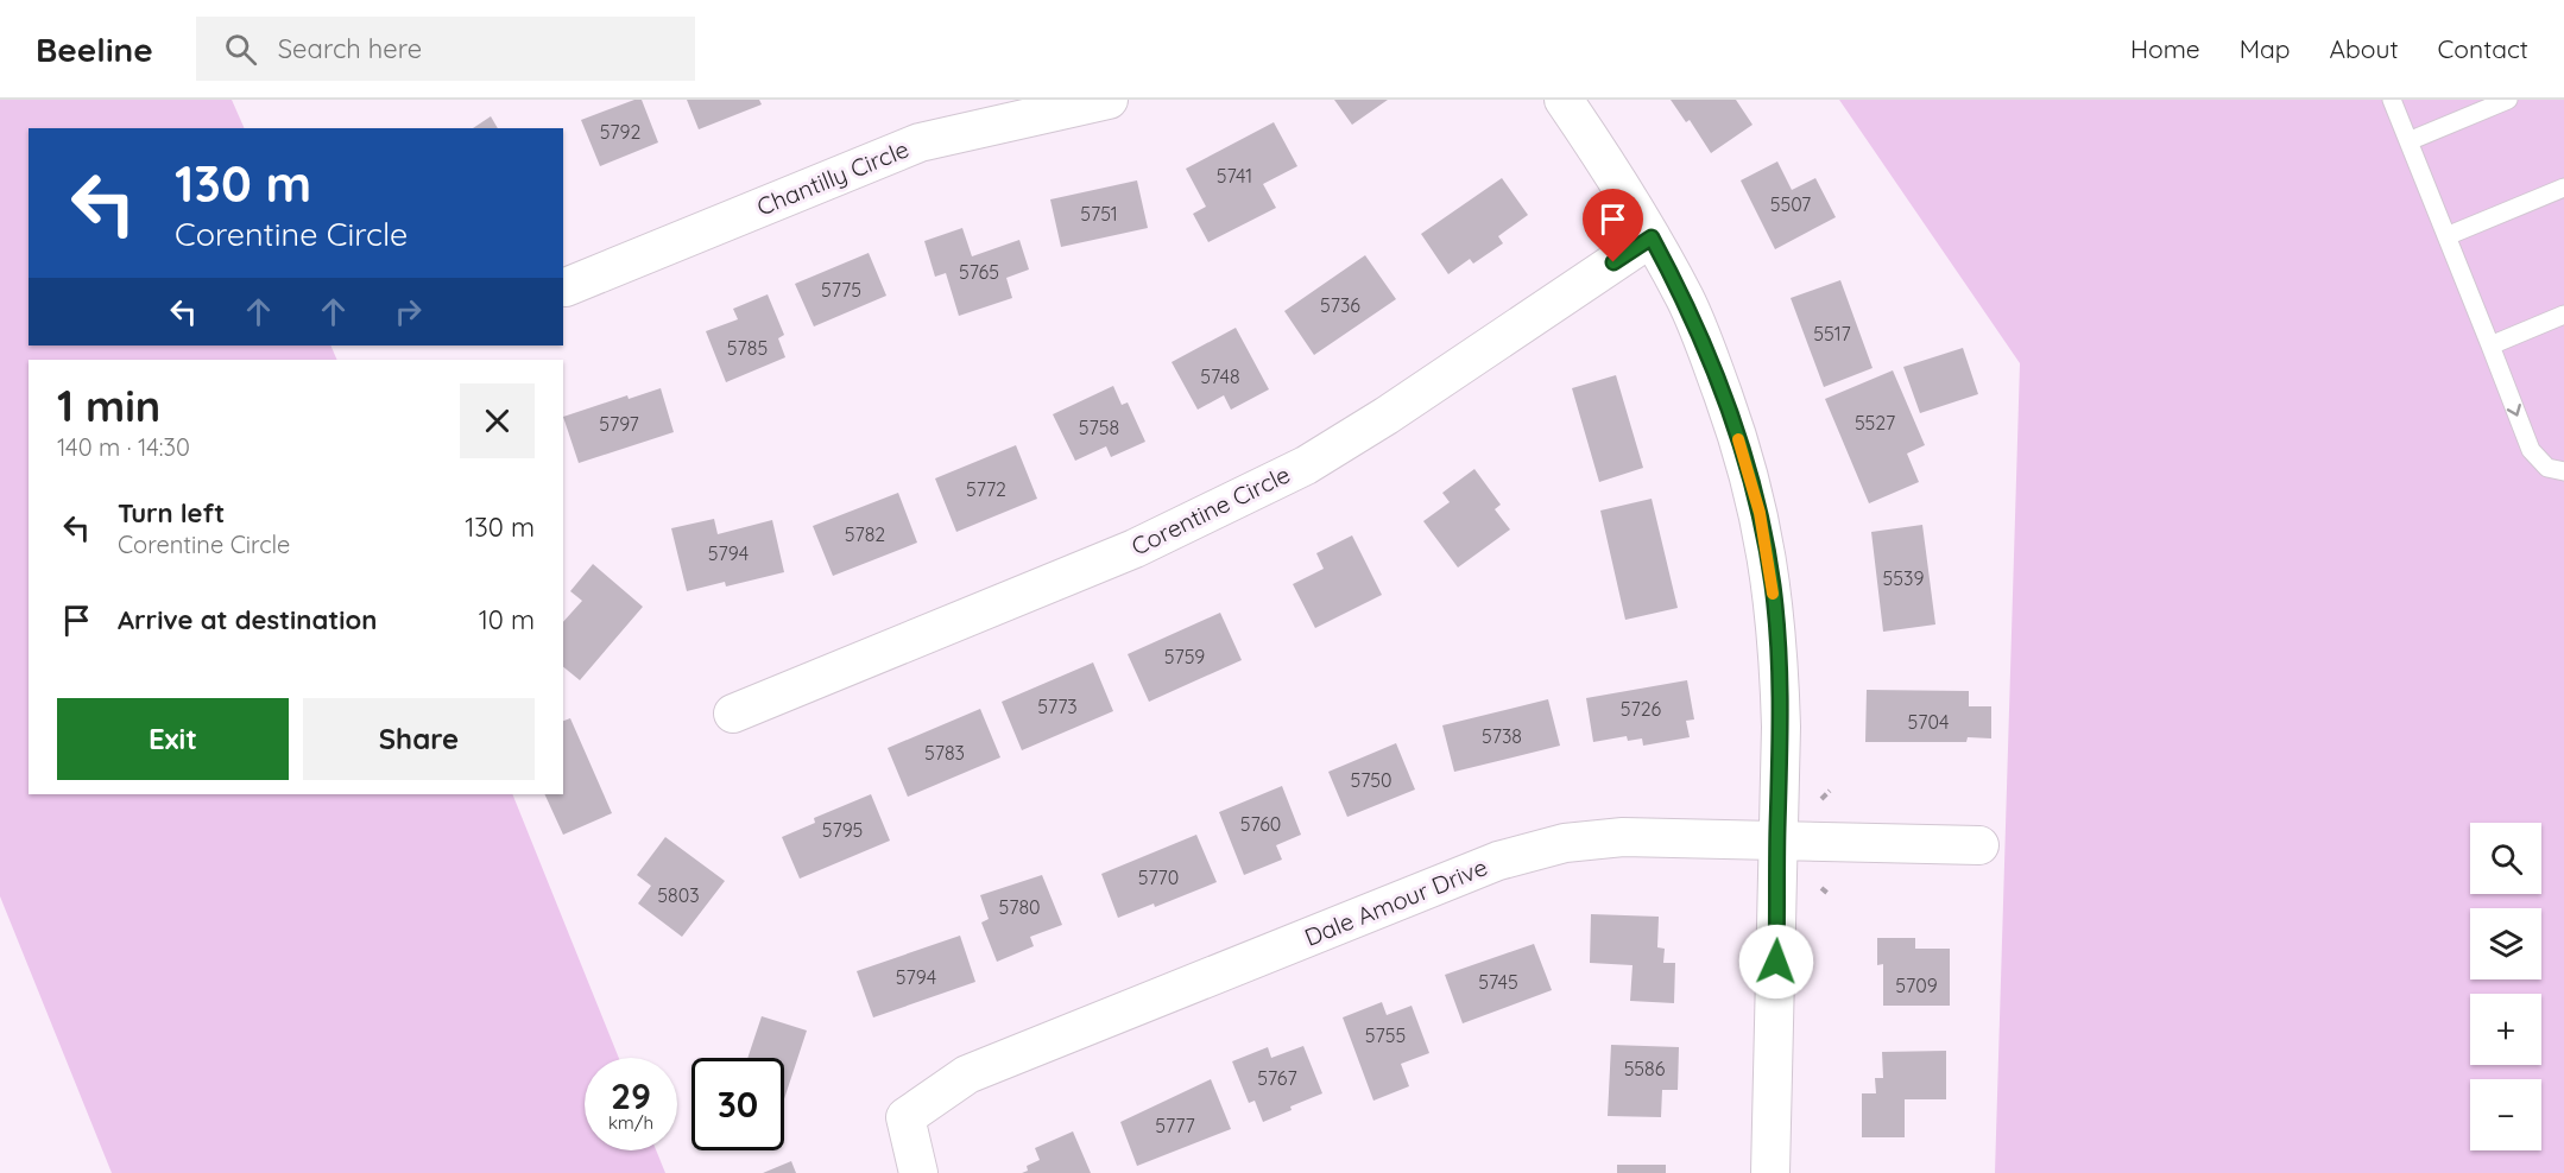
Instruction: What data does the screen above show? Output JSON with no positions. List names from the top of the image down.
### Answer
{
  "streets": {
    "street": ["Chantilly Circle", "Corentine Circle", "Dale Amour Drive"]
  },
  "house_numbers": [
    "5792",
    "5741",
    "5507",
    "5751",
    "5765",
    "5775",
    "5736",
    "5517",
    "5785",
    "5748",
    "5527",
    "5797",
    "5758",
    "5772",
    "5782",
    "5794",
    "5539",
    "5759",
    "5773",
    "5726",
    "5704",
    "5738",
    "5783",
    "5750",
    "5760",
    "5795",
    "5770",
    "5803",
    "5780",
    "5794",
    "5745",
    "5709",
    "5755",
    "5586",
    "5767",
    "5777"
  ],
  "page": {
    "header": "Beeline",
    "search": "Search here",
    "nav": [
      "Home",
      "Map",
      "About",
      "Contact"
    ],
    "turn": ["130 m", "Corentine Circle"],
    "heading": ["1 min", "140 m · 14:30"],
    "list": [
      {
        "name": "Turn left",
        "note": "Corentine Circle",
        "value": "130 m"
      },
      {
        "name": "Arrive at destination",
        "value": "10 m"
      }
    ],
    "buttons": ["Exit", "Share"],
    "map_buttons": ["+", "−"],
    "speed": "29 km/h",
    "limit": "30"
  }
}
